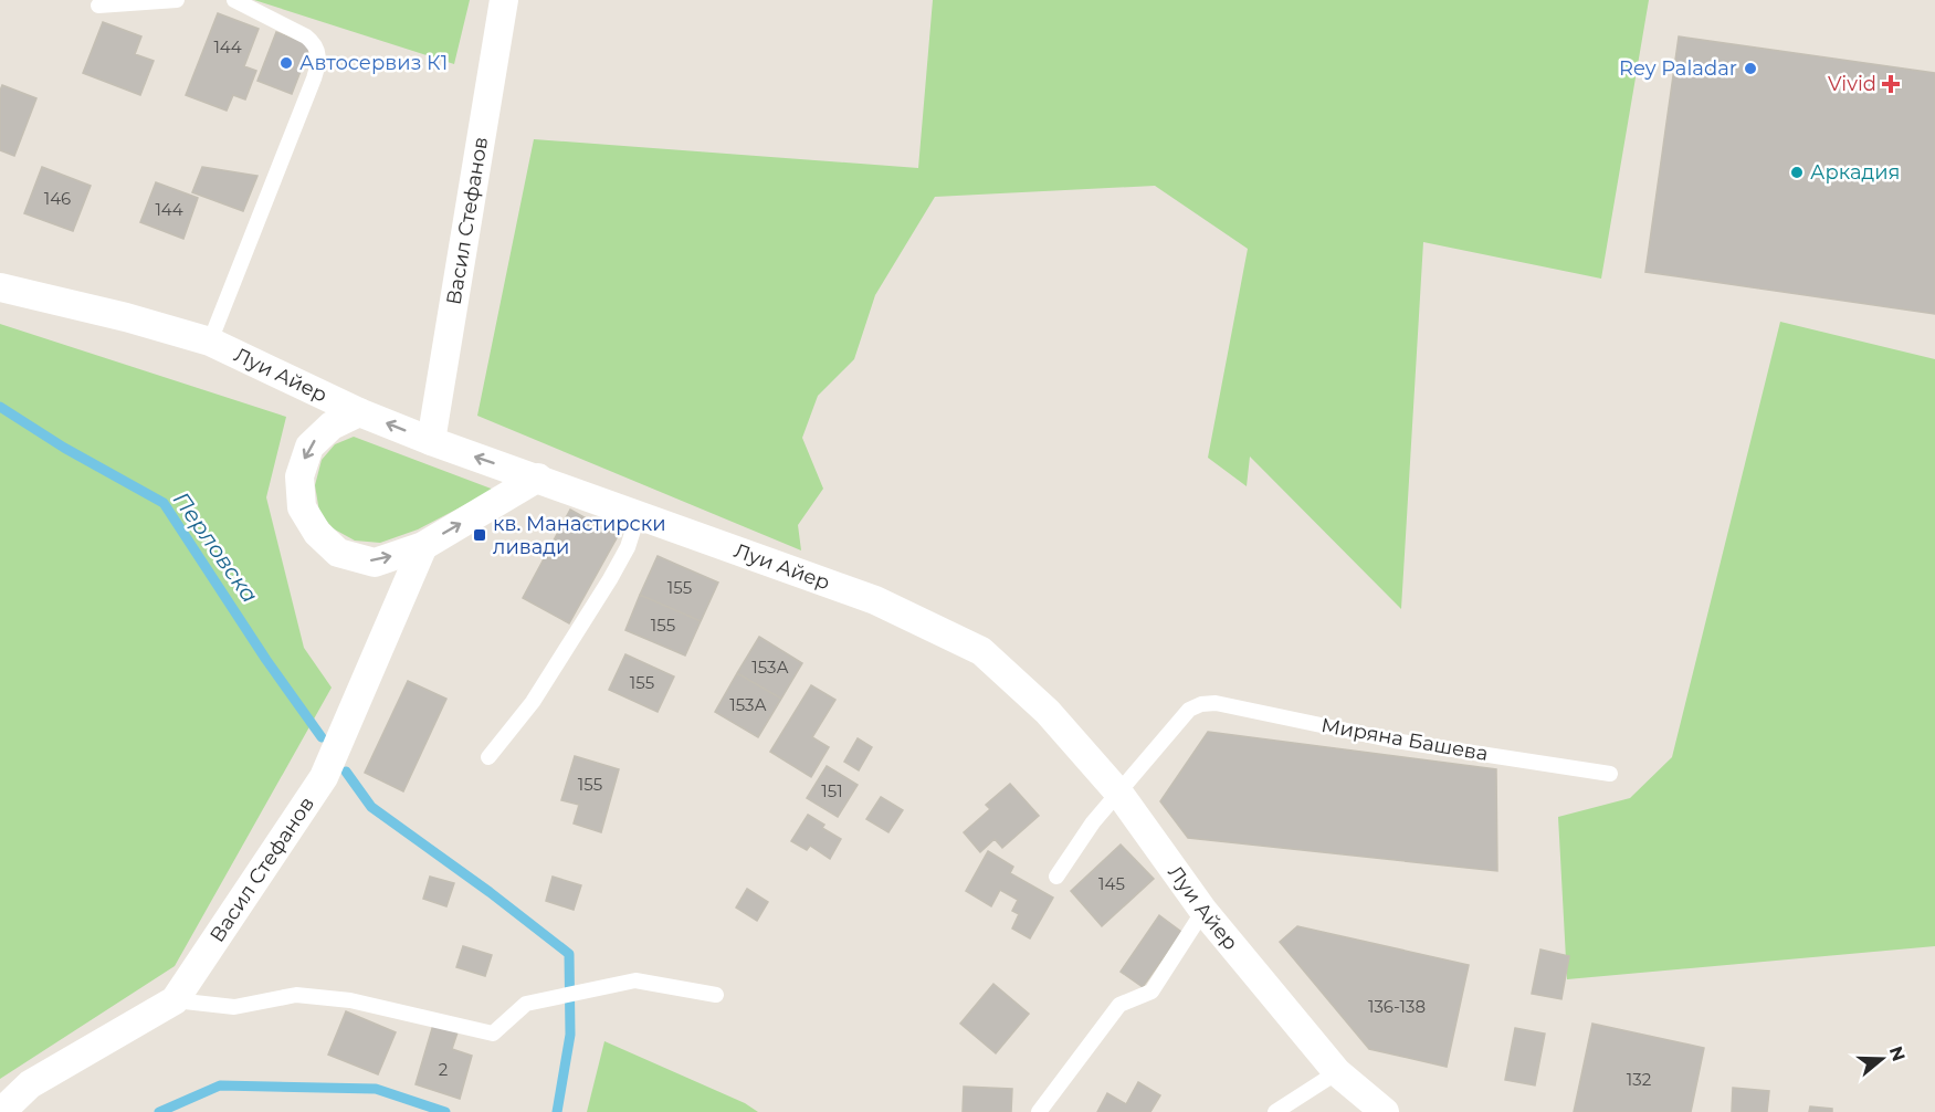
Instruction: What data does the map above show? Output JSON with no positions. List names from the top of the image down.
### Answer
{
  "streets": {
    "street": ["Васил Стефанов", "Луи Айер"],
    "lane": ["Миряна Башева"]
  },
  "crossings": [
    ["Васил Стефанов", "Луи Айер"],
    ["Луи Айер", "Миряна Башева"]
  ],
  "water": ["Перловска"],
  "places": {
    "other": ["Автосервиз К1", "Rey Paladar", "Аркадия"],
    "health": ["Vivid"],
    "transit": ["кв. Манастирски ливади"]
  },
  "house_numbers": [
    "144",
    "146",
    "144",
    "155",
    "155",
    "153А",
    "155",
    "153А",
    "155",
    "151",
    "145",
    "136-138",
    "2",
    "132"
  ],
  "north": "right"
}
